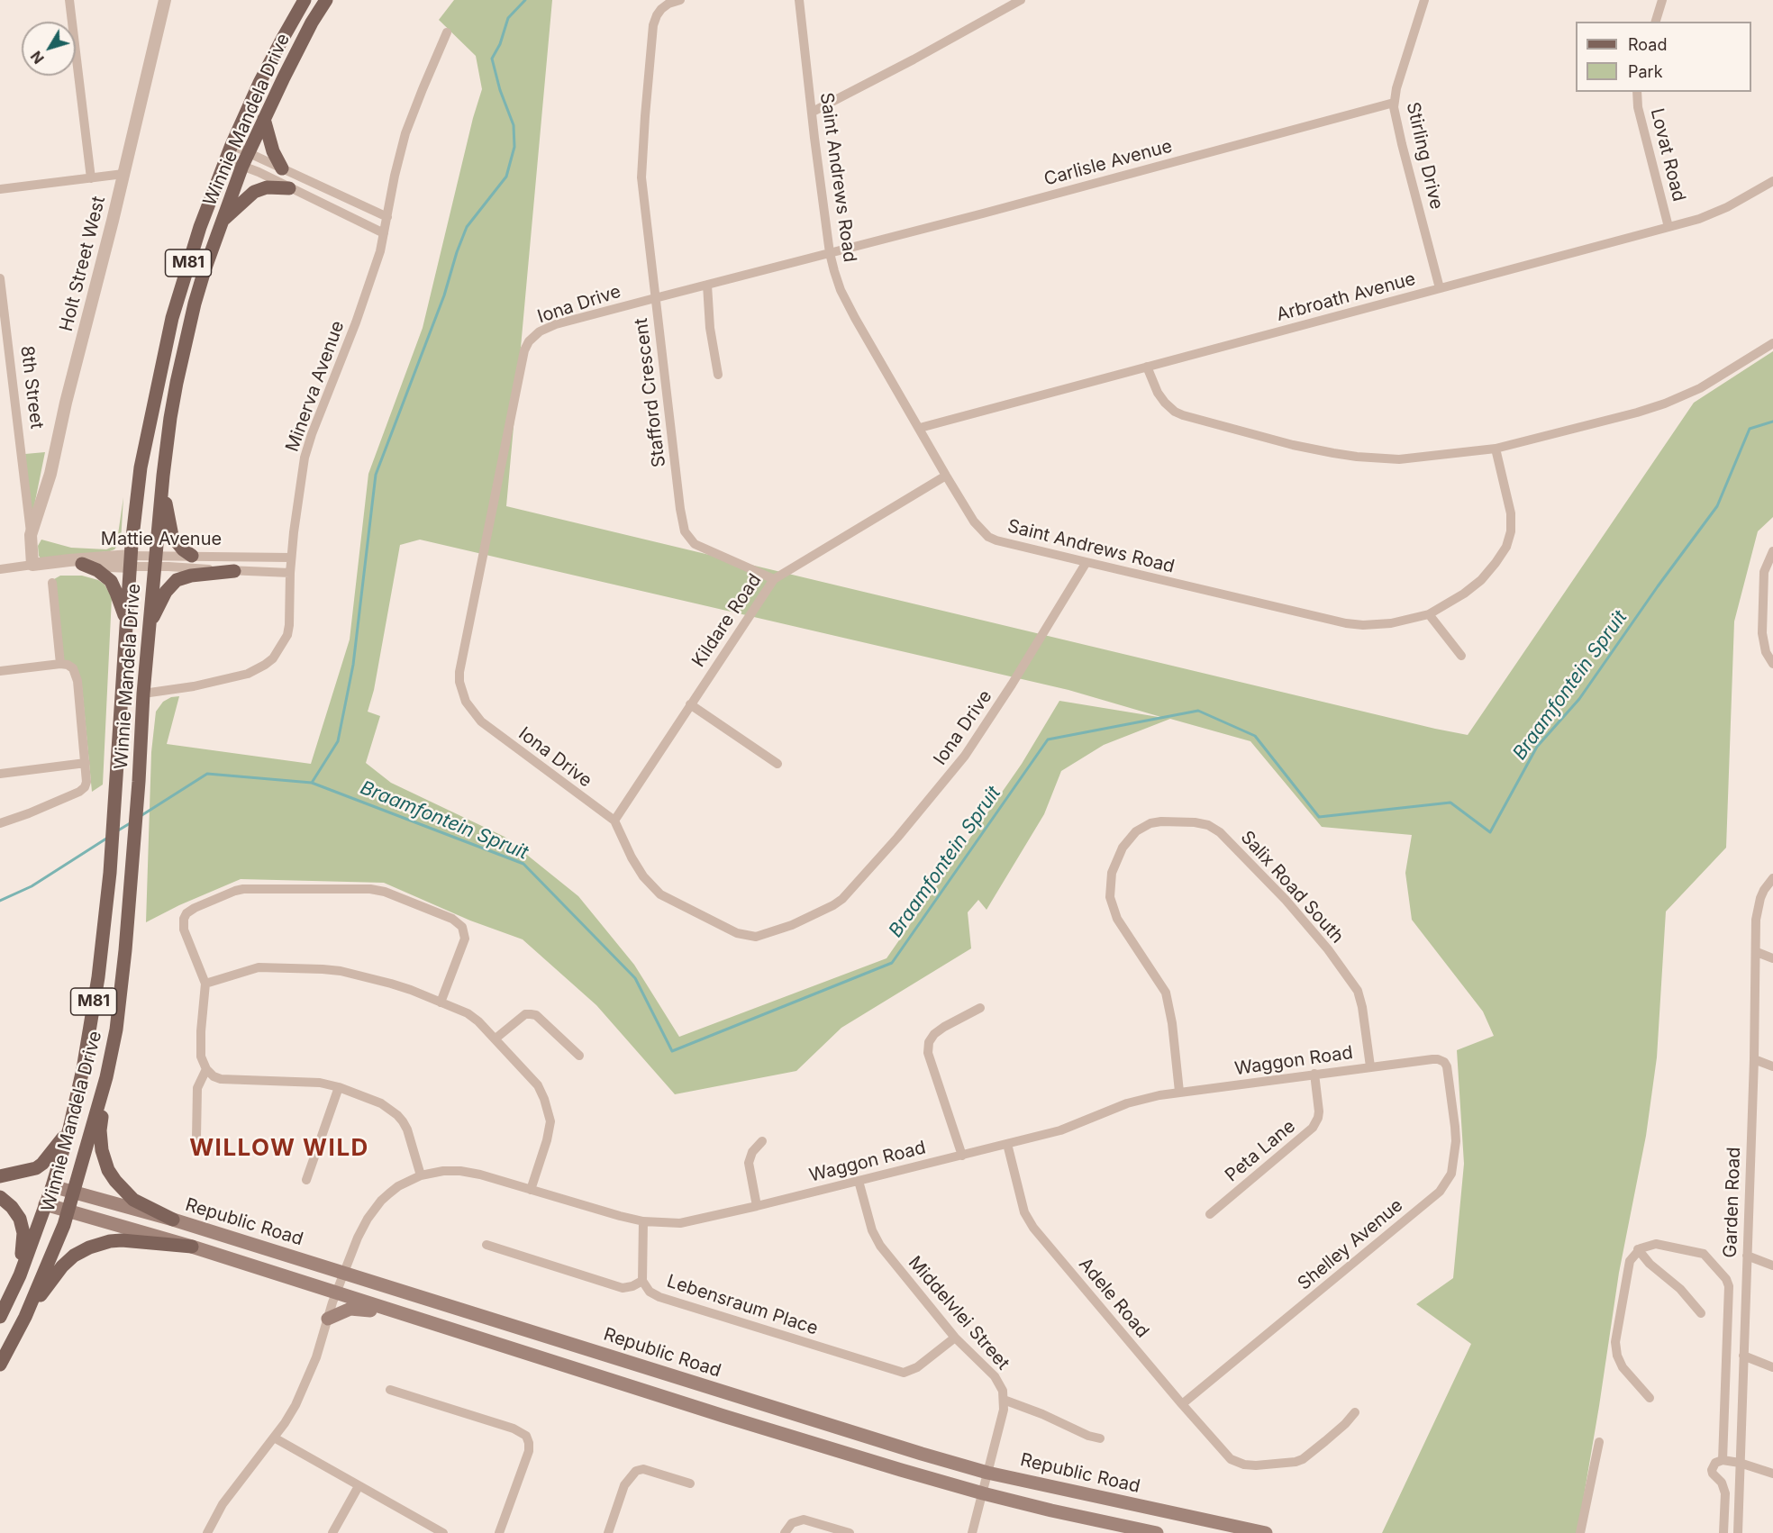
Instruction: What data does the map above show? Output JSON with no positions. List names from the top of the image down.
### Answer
{
  "streets": {
    "main road": ["Winnie Mandela Drive", "M81", "Republic Road"],
    "street": [
      "Lovat Road",
      "Stirling Drive",
      "Carlisle Avenue",
      "Saint Andrews Road",
      "Holt Street West",
      "Arbroath Avenue",
      "Iona Drive",
      "Minerva Avenue",
      "8th Street",
      "Stafford Crescent",
      "Mattie Avenue",
      "Kildare Road",
      "Salix Road South",
      "Waggon Road",
      "Peta Lane",
      "Garden Road",
      "Shelley Avenue",
      "Adele Road",
      "Lebensraum Place",
      "Middelvlei Street"
    ]
  },
  "crossings": [
    ["Winnie Mandela Drive", "Minerva Avenue"],
    ["Winnie Mandela Drive", "Mattie Avenue"],
    ["Winnie Mandela Drive", "Republic Road"],
    ["Lovat Road", "Arbroath Avenue"],
    ["Stirling Drive", "Carlisle Avenue"],
    ["Stirling Drive", "Arbroath Avenue"],
    ["Carlisle Avenue", "Saint Andrews Road"],
    ["Carlisle Avenue", "Iona Drive"],
    ["Saint Andrews Road", "Arbroath Avenue"],
    ["Saint Andrews Road", "Iona Drive"],
    ["Saint Andrews Road", "Kildare Road"],
    ["Holt Street West", "8th Street"],
    ["Iona Drive", "Stafford Crescent"],
    ["Iona Drive", "Kildare Road"],
    ["Minerva Avenue", "Mattie Avenue"],
    ["8th Street", "Mattie Avenue"],
    ["Stafford Crescent", "Kildare Road"],
    ["Salix Road South", "Waggon Road"],
    ["Waggon Road", "Peta Lane"],
    ["Waggon Road", "Republic Road"],
    ["Waggon Road", "Shelley Avenue"],
    ["Waggon Road", "Adele Road"],
    ["Waggon Road", "Middelvlei Street"],
    ["Republic Road", "Middelvlei Street"],
    ["Shelley Avenue", "Adele Road"],
    ["Lebensraum Place", "Middelvlei Street"]
  ],
  "districts": ["WILLOW WILD"],
  "water": ["Braamfontein Spruit"],
  "legend": ["Road", "Park"],
  "north": "bottom left"
}
